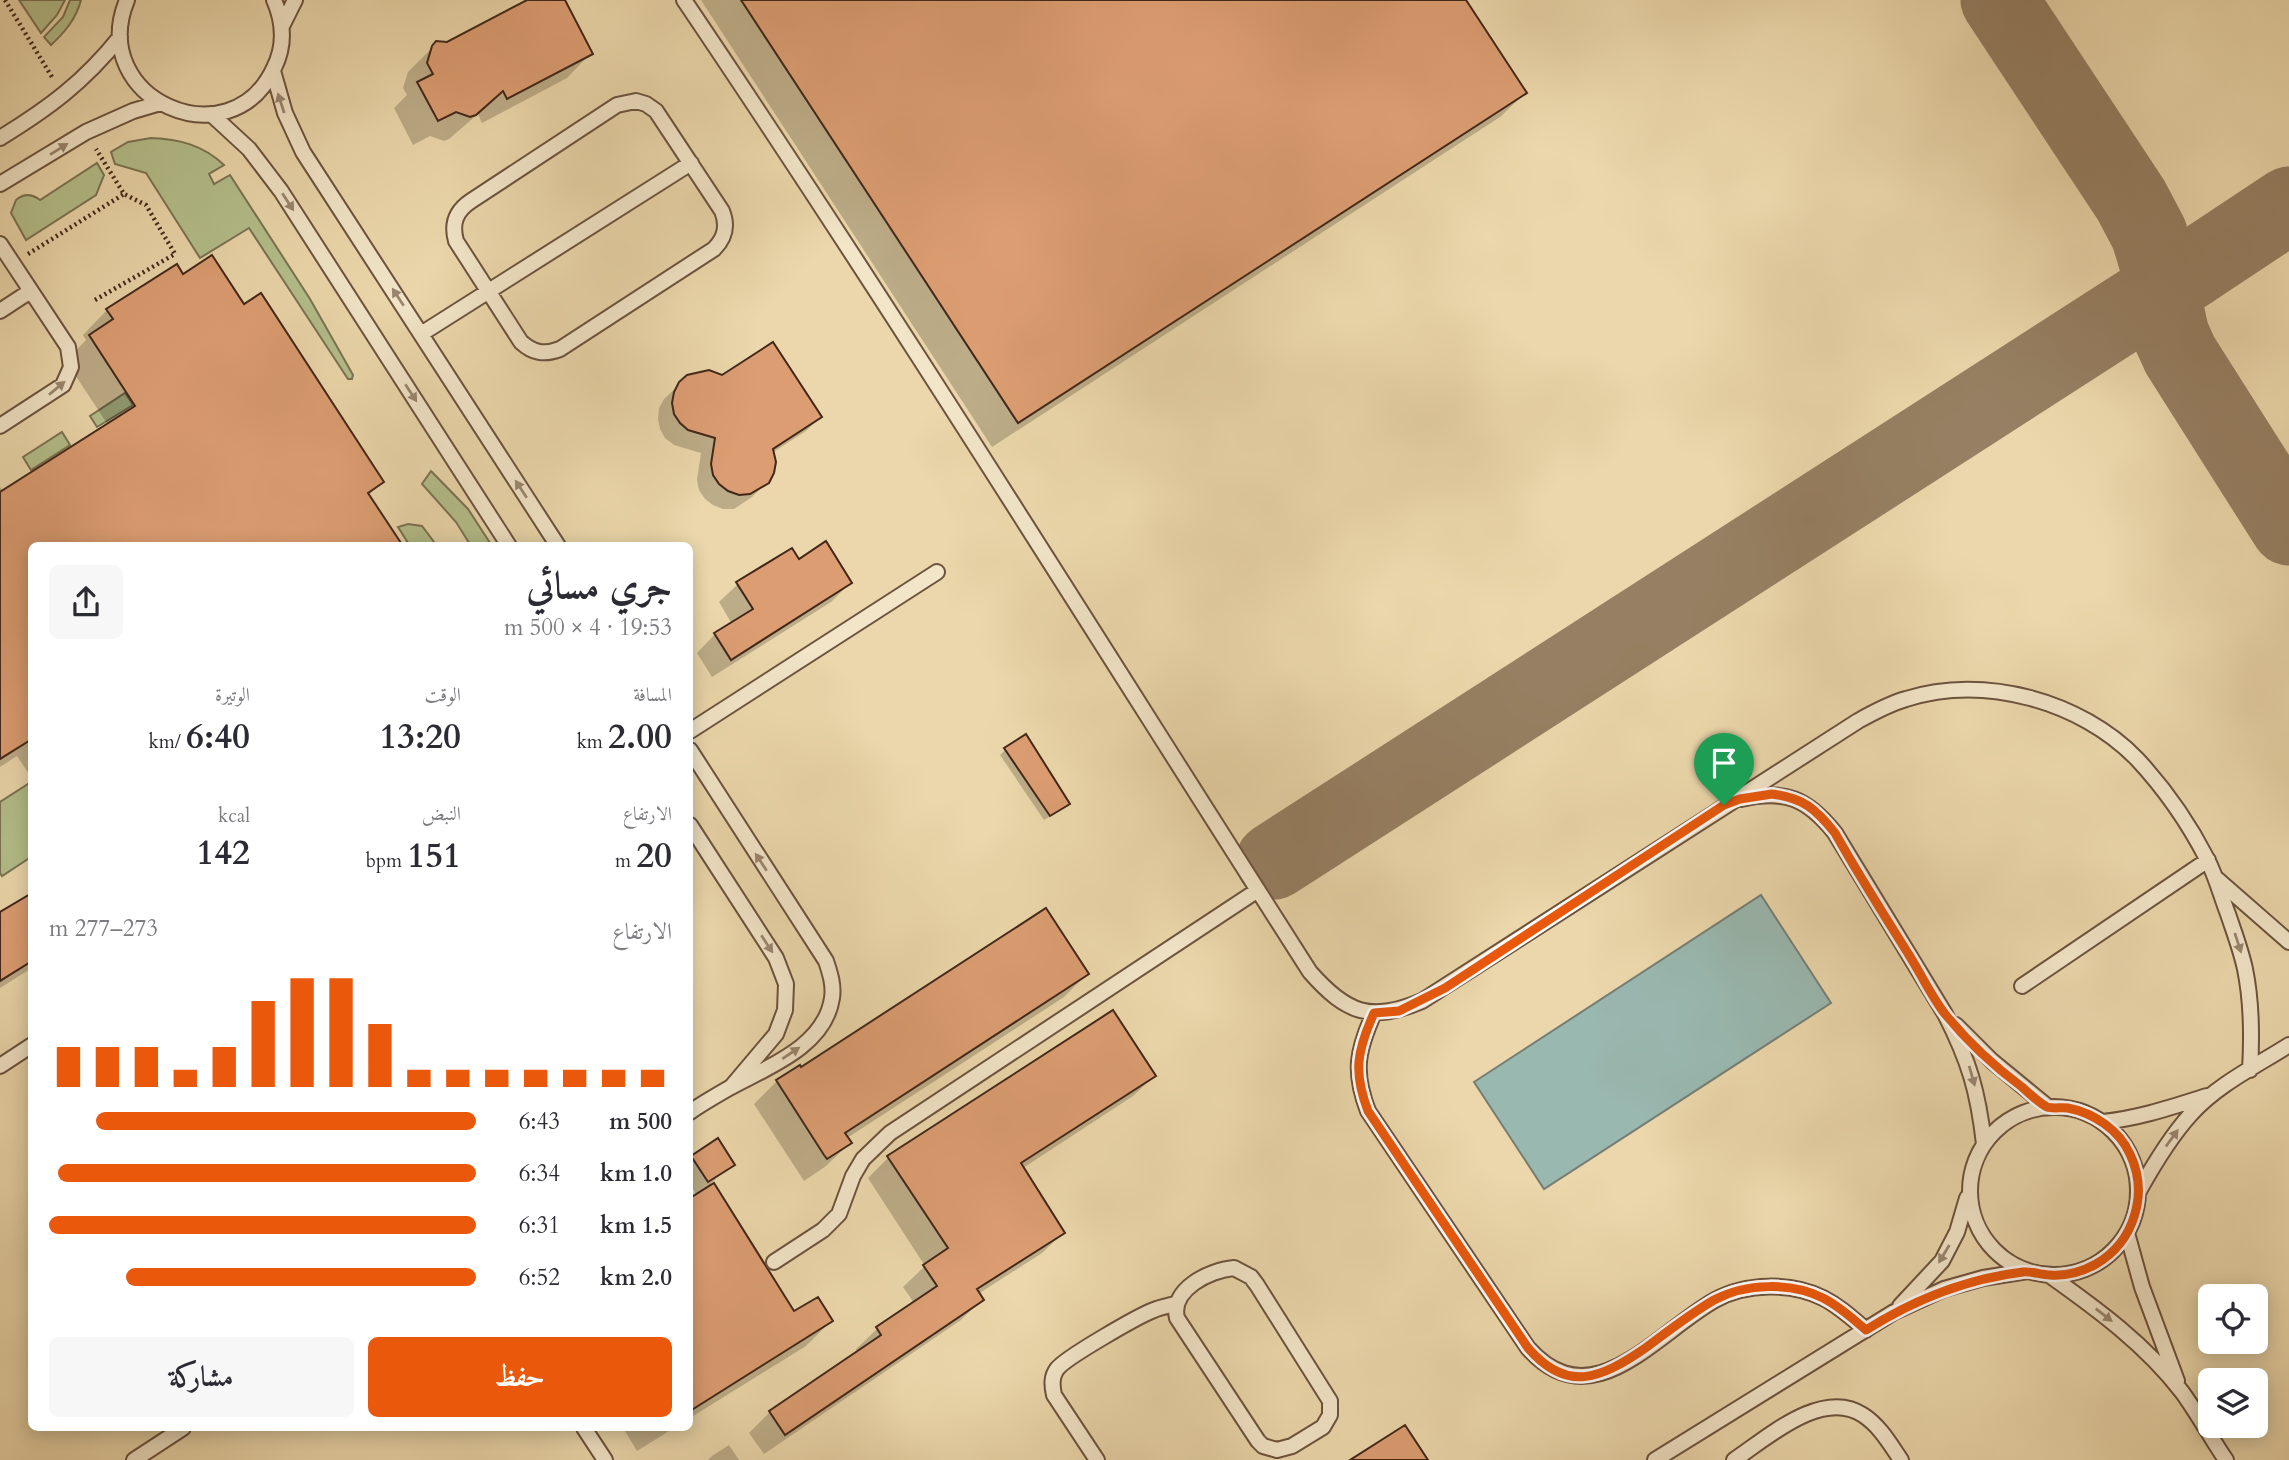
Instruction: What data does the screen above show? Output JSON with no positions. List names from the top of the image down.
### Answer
{
  "page": {
    "heading": ["جري مسائي", "19:53 · 4 × 500 m"],
    "stats": [
      ["المسافة", "2.00 km"],
      ["الوقت", "13:20"],
      ["الوتيرة", "6:40 /km"],
      ["الارتفاع", "20 m"],
      ["النبض", "151 bpm"],
      ["kcal", "142"]
    ],
    "chart": ["الارتفاع", "273–277 m"],
    "list": [
      {
        "name": "500 m",
        "note": "6:43"
      },
      {
        "name": "1.0 km",
        "note": "6:34"
      },
      {
        "name": "1.5 km",
        "note": "6:31"
      },
      {
        "name": "2.0 km",
        "note": "6:52"
      }
    ],
    "buttons": ["حفظ", "مشاركة"]
  }
}
